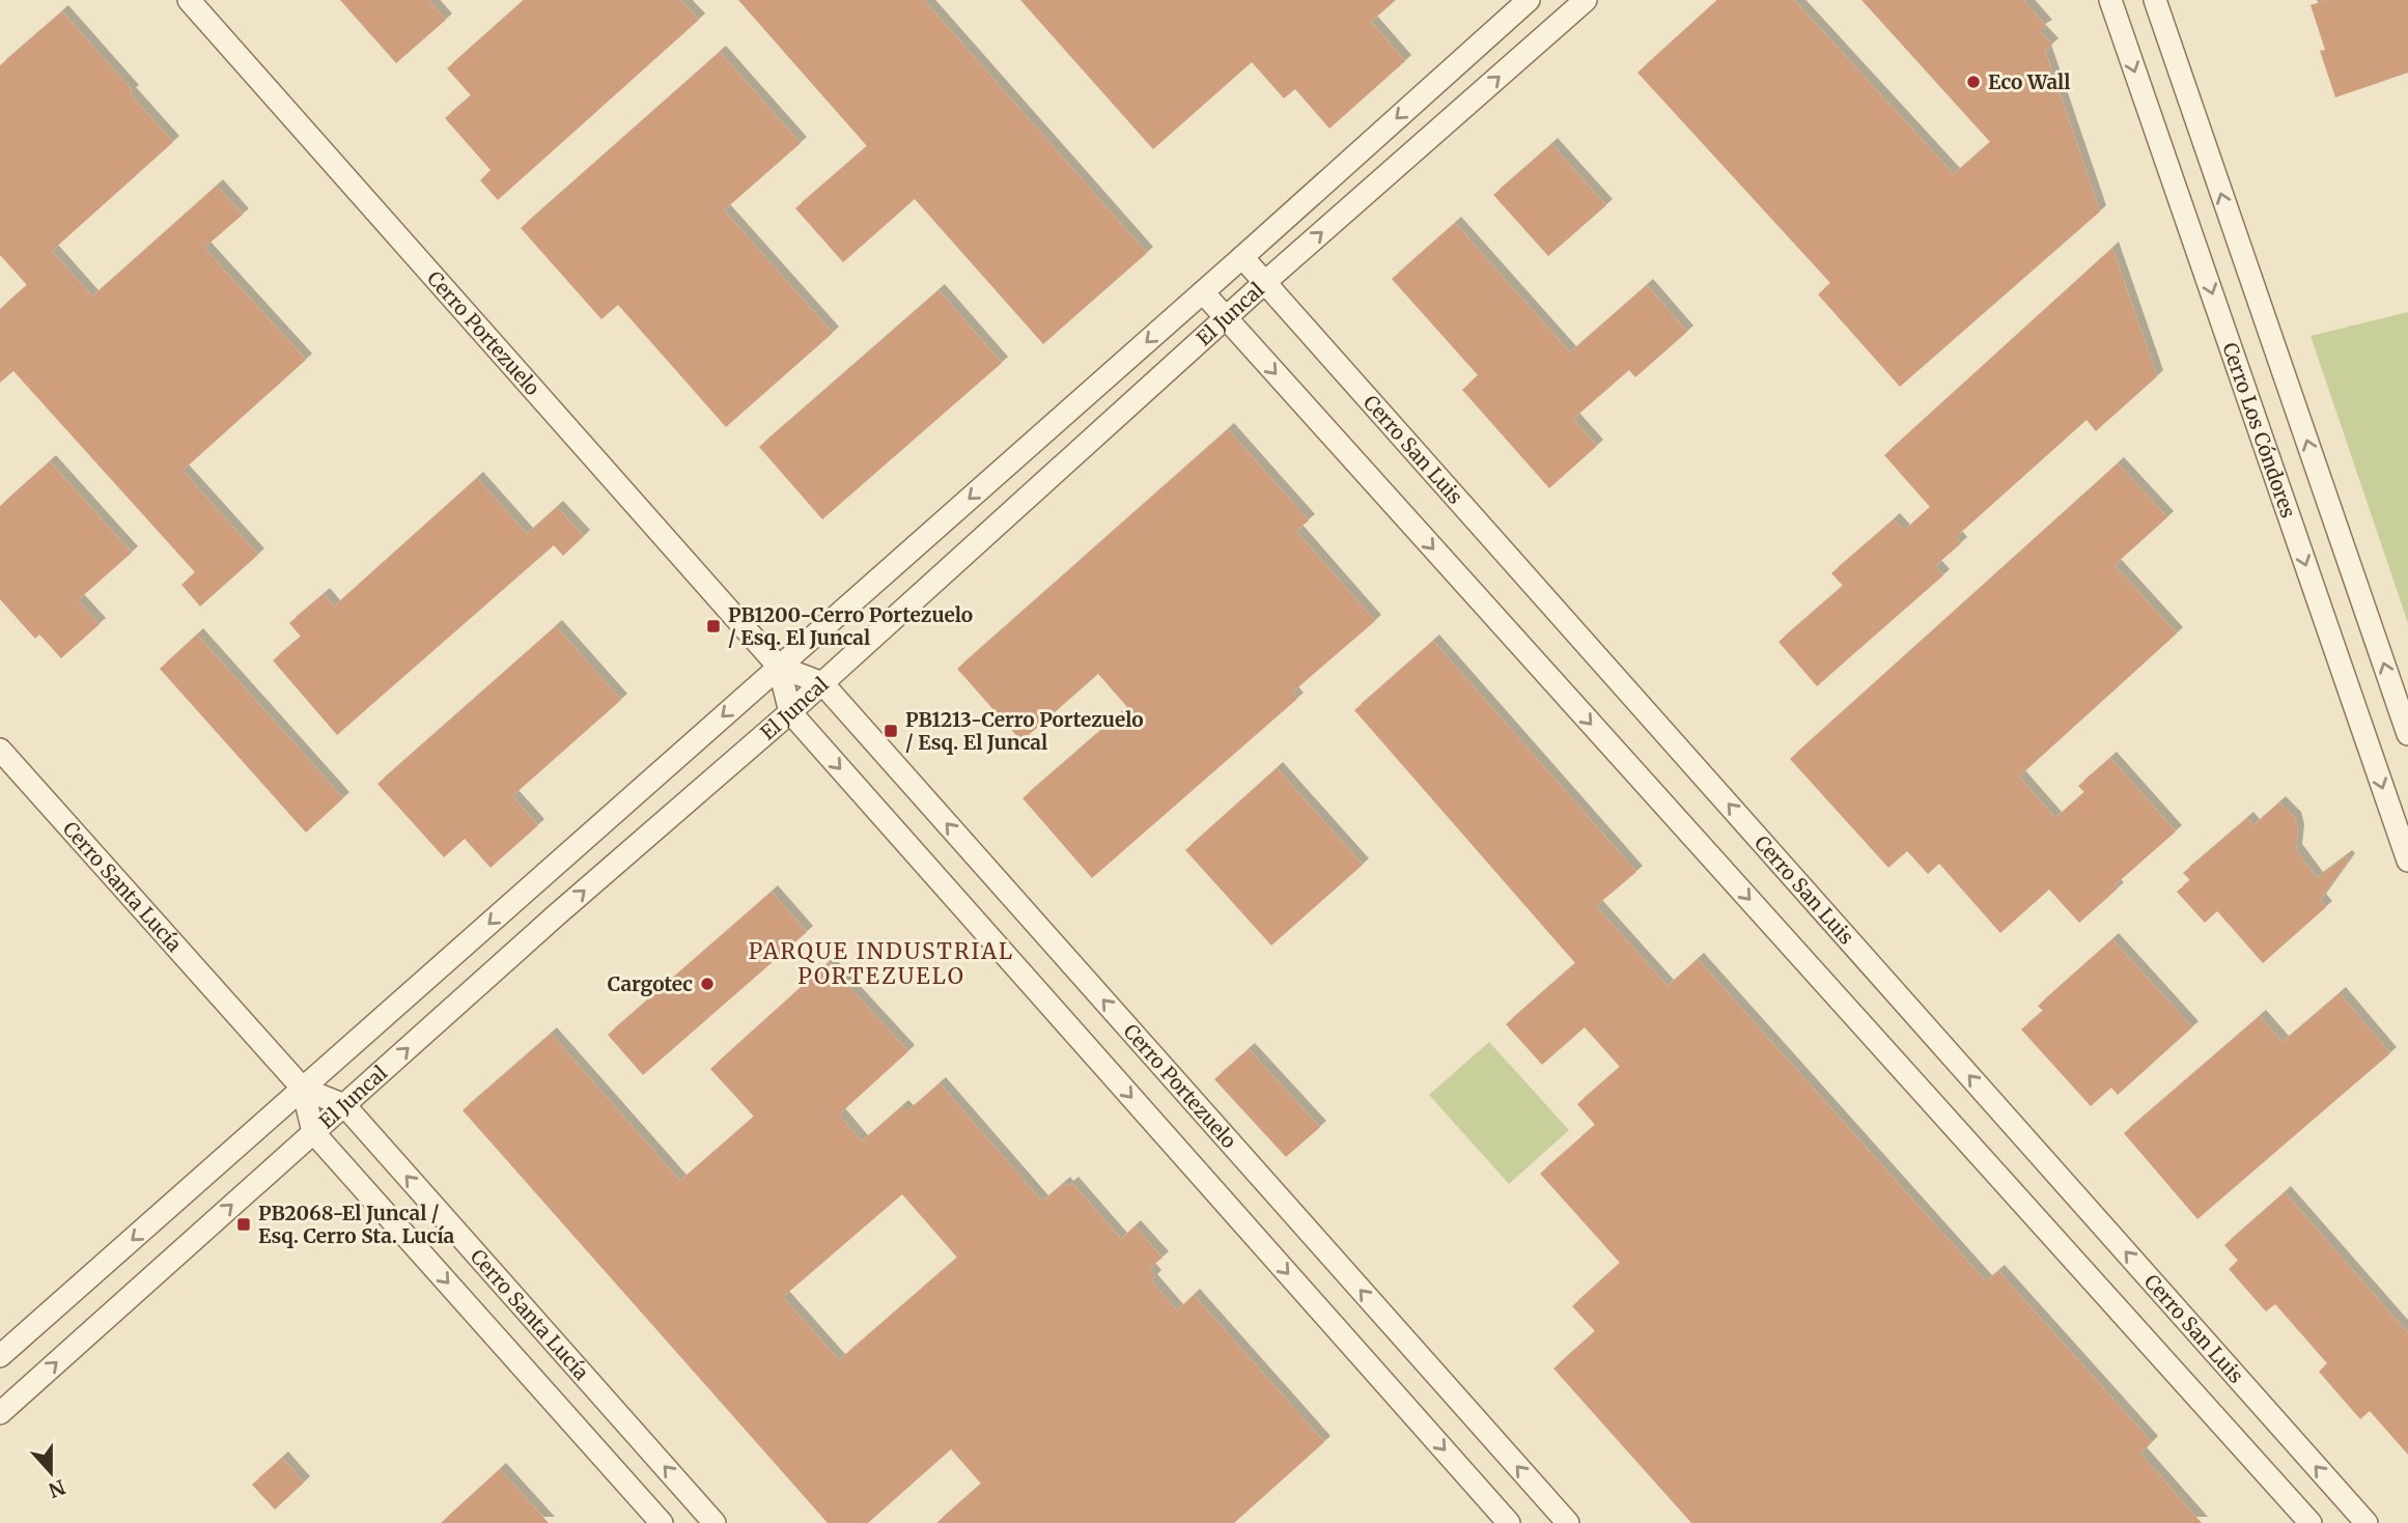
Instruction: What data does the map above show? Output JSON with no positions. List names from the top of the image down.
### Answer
{
  "streets": {
    "street": [
      "El Juncal",
      "Cerro Portezuelo",
      "Cerro Los Cóndores",
      "Cerro San Luis",
      "Cerro Santa Lucía"
    ]
  },
  "crossings": [
    ["El Juncal", "Cerro Portezuelo"],
    ["El Juncal", "Cerro San Luis"],
    ["El Juncal", "Cerro Santa Lucía"]
  ],
  "districts": ["PARQUE INDUSTRIAL PORTEZUELO"],
  "places": {
    "other": ["Eco Wall", "Cargotec"],
    "transit": ["PB1200-Cerro Portezuelo / Esq. El Juncal", "PB1213-Cerro Portezuelo / Esq. El Juncal", "PB2068-El Juncal / Esq. Cerro Sta. Lucía"]
  },
  "north": "bottom"
}
